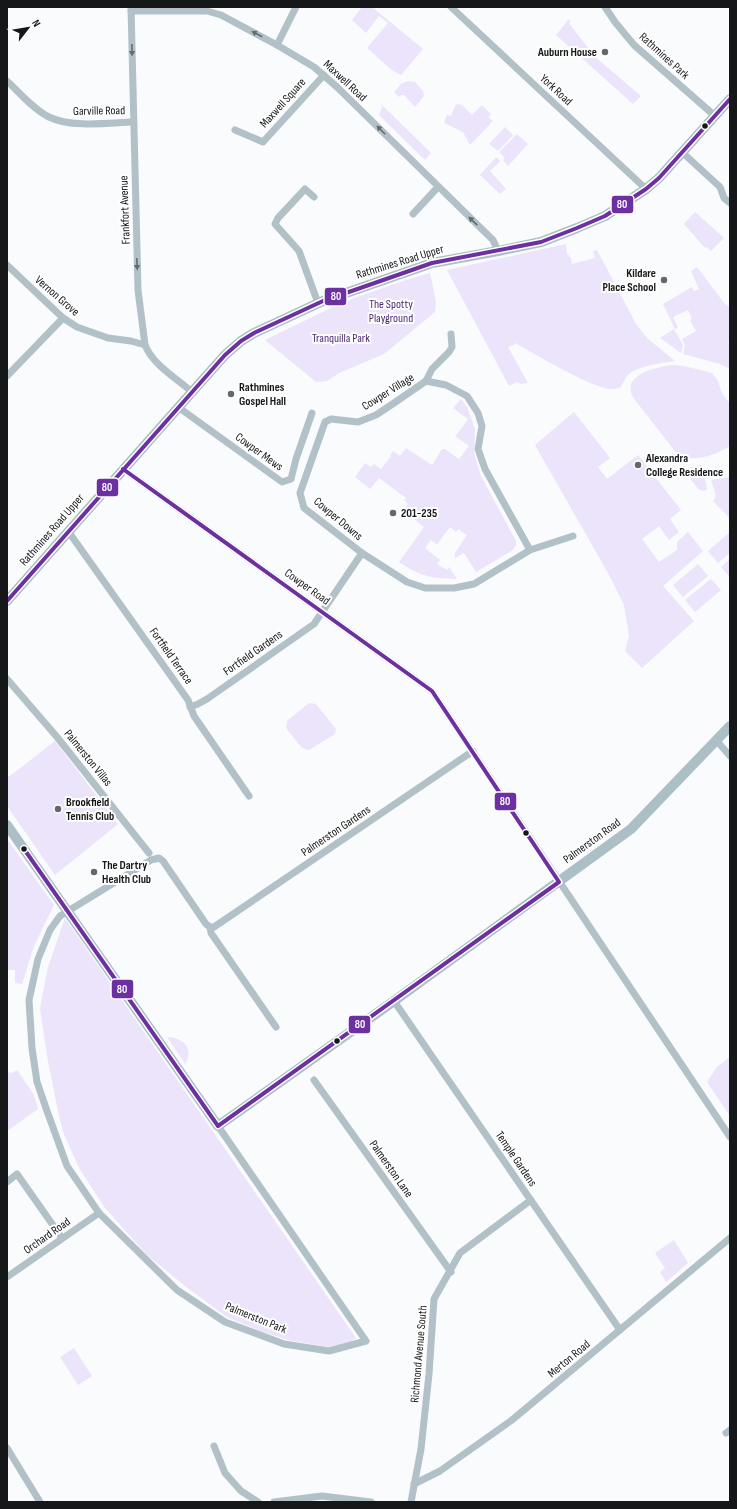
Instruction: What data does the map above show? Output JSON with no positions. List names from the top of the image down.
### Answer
{
  "streets": {
    "street": [
      "Rathmines Park",
      "Maxwell Road",
      "York Road",
      "Maxwell Square",
      "Garville Road",
      "Frankfort Avenue",
      "Rathmines Road Upper",
      "Vernon Grove",
      "Cowper Village",
      "Cowper Mews",
      "Cowper Downs",
      "Cowper Road",
      "Fortfield Gardens",
      "Fortfield Terrace",
      "Palmerston Villas",
      "Palmerston Gardens",
      "Palmerston Road",
      "Temple Gardens",
      "Palmerston Lane",
      "Orchard Road",
      "Palmerston Park",
      "Richmond Avenue South",
      "Merton Road"
    ]
  },
  "crossings": [
    ["Rathmines Park", "Rathmines Road Upper"],
    ["Maxwell Road", "Maxwell Square"],
    ["Maxwell Road", "Frankfort Avenue"],
    ["Maxwell Road", "Rathmines Road Upper"],
    ["York Road", "Rathmines Road Upper"],
    ["Garville Road", "Frankfort Avenue"],
    ["Frankfort Avenue", "Rathmines Road Upper"],
    ["Frankfort Avenue", "Vernon Grove"],
    ["Rathmines Road Upper", "Cowper Mews"],
    ["Rathmines Road Upper", "Cowper Road"],
    ["Rathmines Road Upper", "Fortfield Terrace"],
    ["Cowper Village", "Cowper Downs"],
    ["Cowper Downs", "Cowper Road"],
    ["Cowper Downs", "Fortfield Gardens"],
    ["Cowper Road", "Fortfield Gardens"],
    ["Cowper Road", "Palmerston Gardens"],
    ["Cowper Road", "Palmerston Road"],
    ["Fortfield Gardens", "Fortfield Terrace"],
    ["Palmerston Road", "Temple Gardens"],
    ["Palmerston Road", "Palmerston Park"],
    ["Temple Gardens", "Richmond Avenue South"],
    ["Temple Gardens", "Merton Road"],
    ["Palmerston Lane", "Richmond Avenue South"],
    ["Orchard Road", "Palmerston Park"],
    ["Richmond Avenue South", "Merton Road"]
  ],
  "one_way": ["Maxwell Road", "Frankfort Avenue"],
  "parks": ["The Spotty Playground", "Tranquilla Park"],
  "places": [
    "Auburn House",
    "Kildare Place School",
    "Rathmines Gospel Hall",
    "Alexandra College Residence",
    "201-235",
    "Brookfield Tennis Club",
    "The Dartry Health Club"
  ],
  "lines": ["transit line 80"],
  "north": "top right"
}
